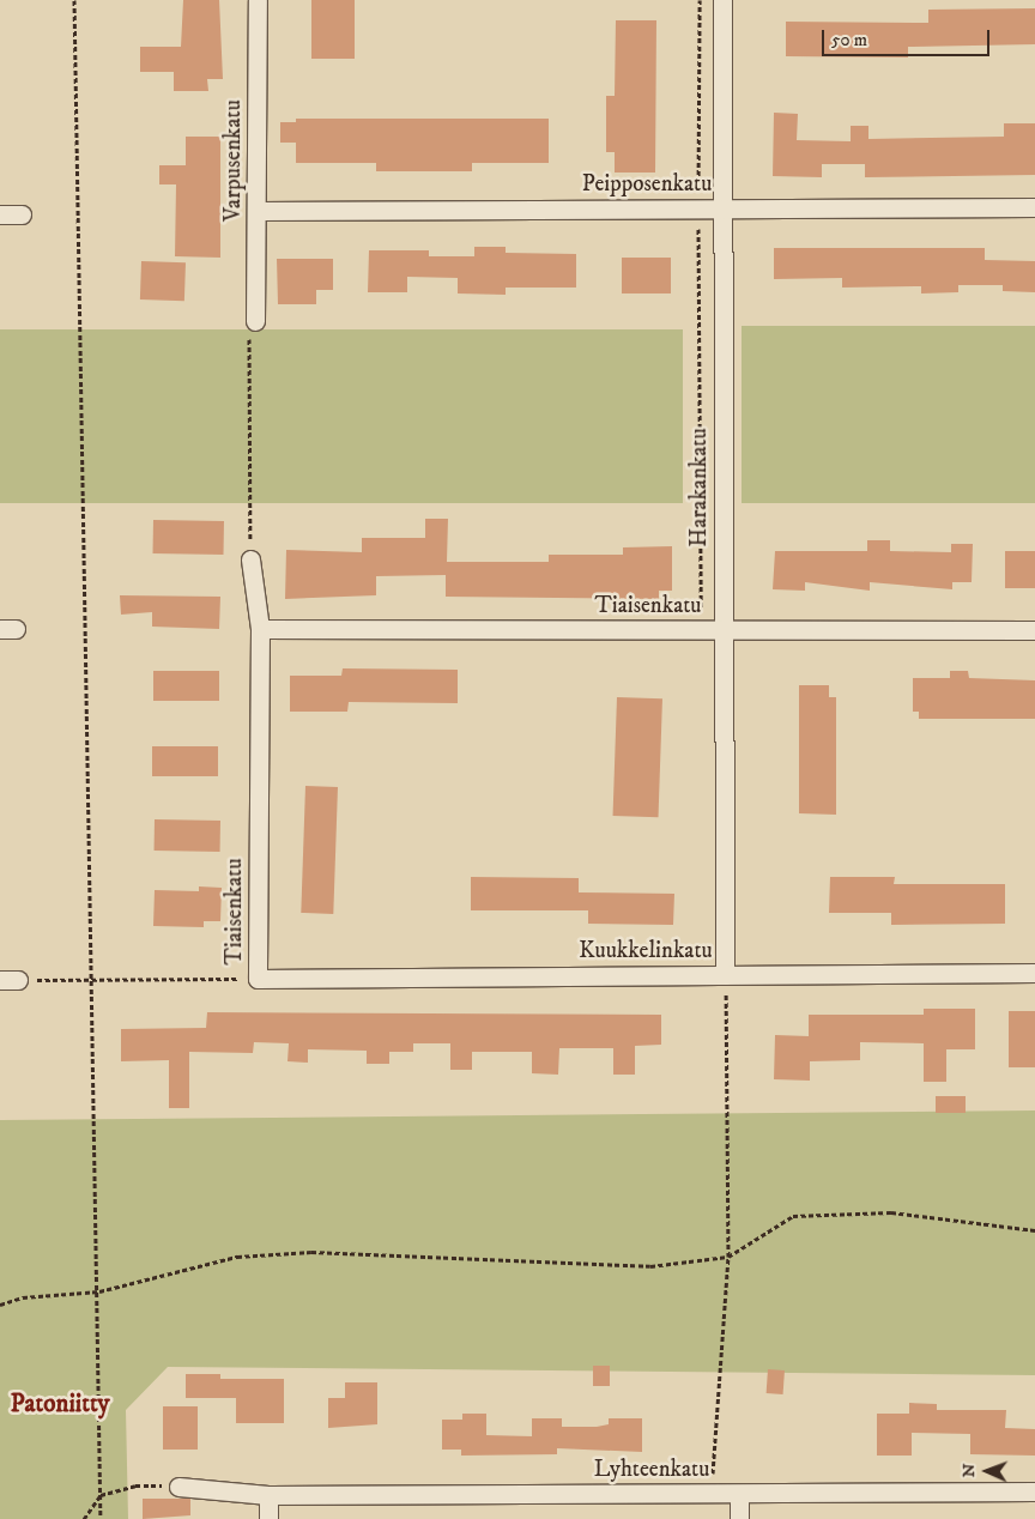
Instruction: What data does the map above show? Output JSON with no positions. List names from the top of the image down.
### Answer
{
  "streets": {
    "street": [
      "Varpusenkatu",
      "Peipposenkatu",
      "Harakankatu",
      "Tiaisenkatu",
      "Kuukkelinkatu",
      "Lyhteenkatu"
    ]
  },
  "crossings": [
    ["Varpusenkatu", "Peipposenkatu"],
    ["Peipposenkatu", "Harakankatu"],
    ["Harakankatu", "Tiaisenkatu"],
    ["Harakankatu", "Kuukkelinkatu"],
    ["Tiaisenkatu", "Kuukkelinkatu"]
  ],
  "districts": ["Patoniitty"],
  "scale_bar": "50 m",
  "north": "left"
}
